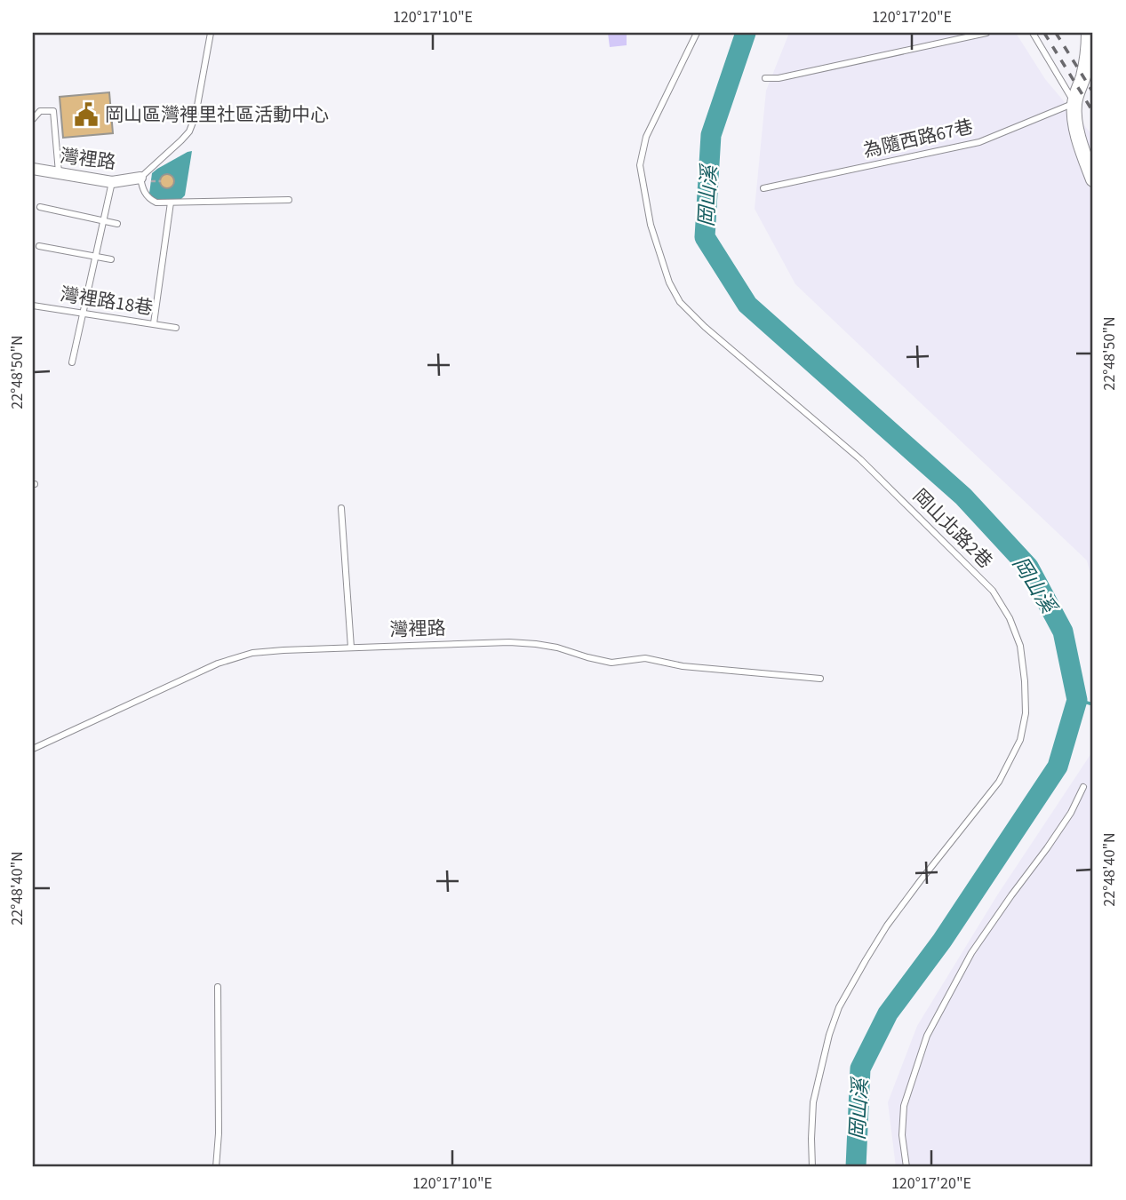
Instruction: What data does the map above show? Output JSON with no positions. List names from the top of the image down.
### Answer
{
  "streets": {
    "street": ["灣裡路"],
    "lane": ["為隨西路67巷", "灣裡路18巷", "岡山北路2巷"]
  },
  "water": ["岡山溪"],
  "places": {
    "public building": ["岡山區灣裡里社區活動中心"]
  },
  "coordinates": [
    "120°17'10\"E",
    "120°17'20\"E",
    "22°48'50\"N",
    "22°48'40\"N"
  ]
}
